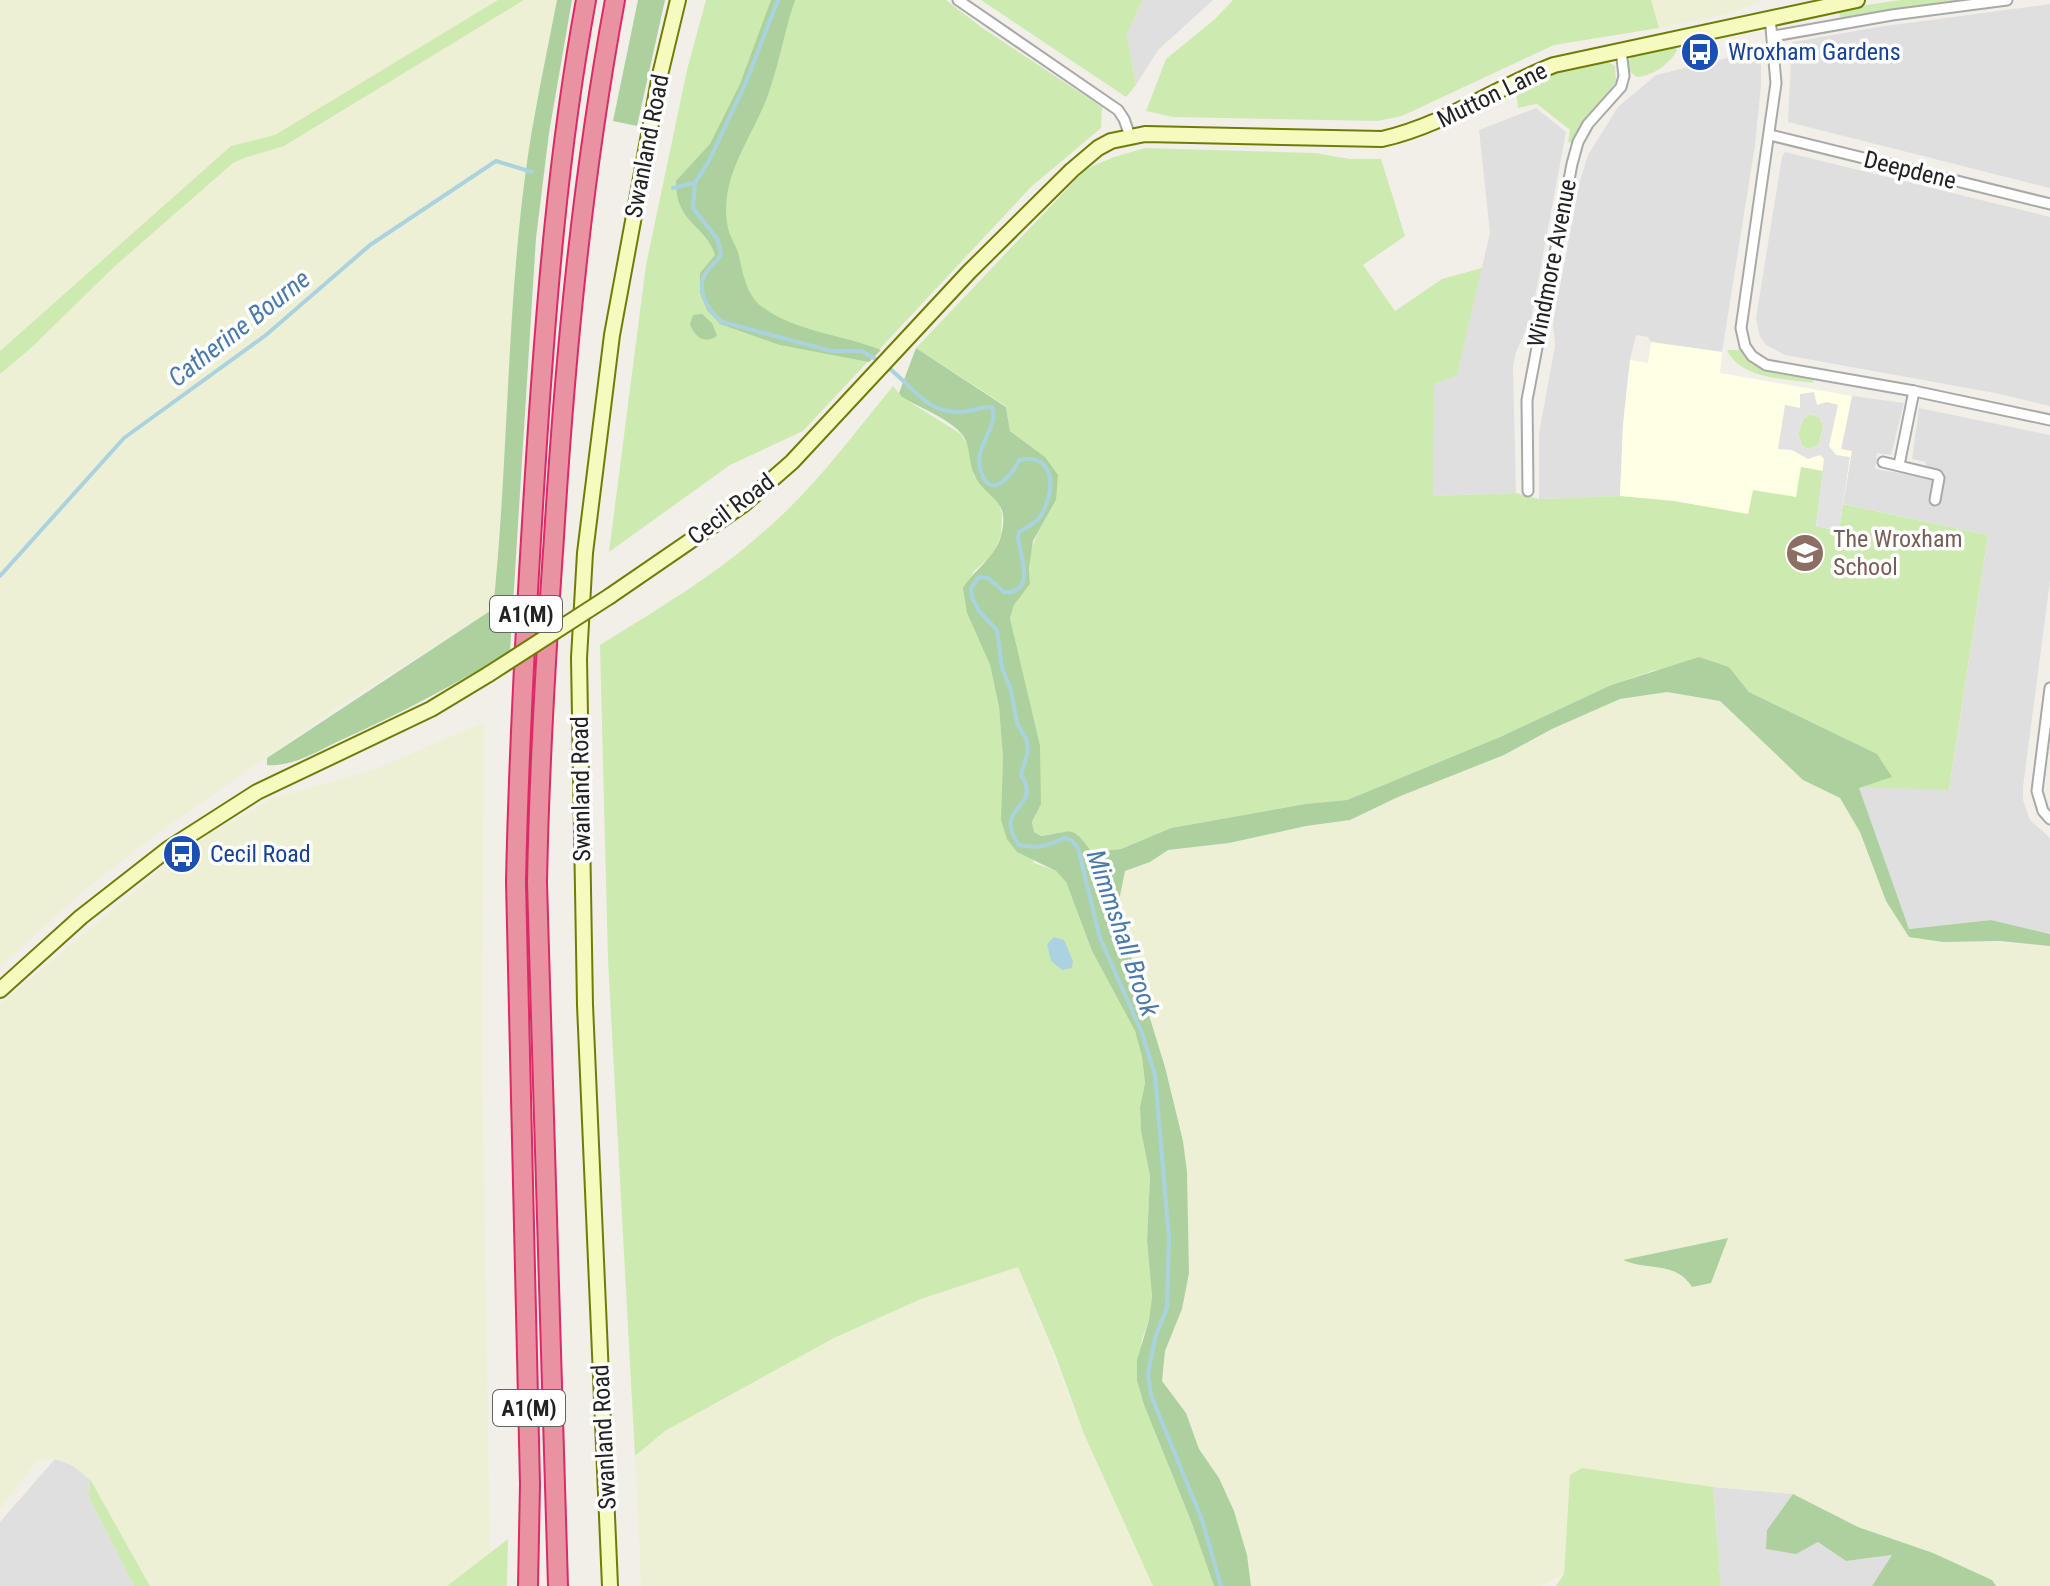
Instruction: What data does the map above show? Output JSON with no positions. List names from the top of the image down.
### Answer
{
  "streets": {
    "highway": ["A1(M)"],
    "main road": ["Mutton Lane", "Swanland Road", "Cecil Road"],
    "street": ["Deepdene", "Windmore Avenue"]
  },
  "crossings": [
    ["Mutton Lane", "Windmore Avenue"],
    ["Mutton Lane", "Cecil Road"]
  ],
  "water": ["Catherine Bourne", "Mimmshall Brook"],
  "places": {
    "bus stop": ["Wroxham Gardens", "Cecil Road"],
    "school or university": ["The Wroxham School"]
  }
}
